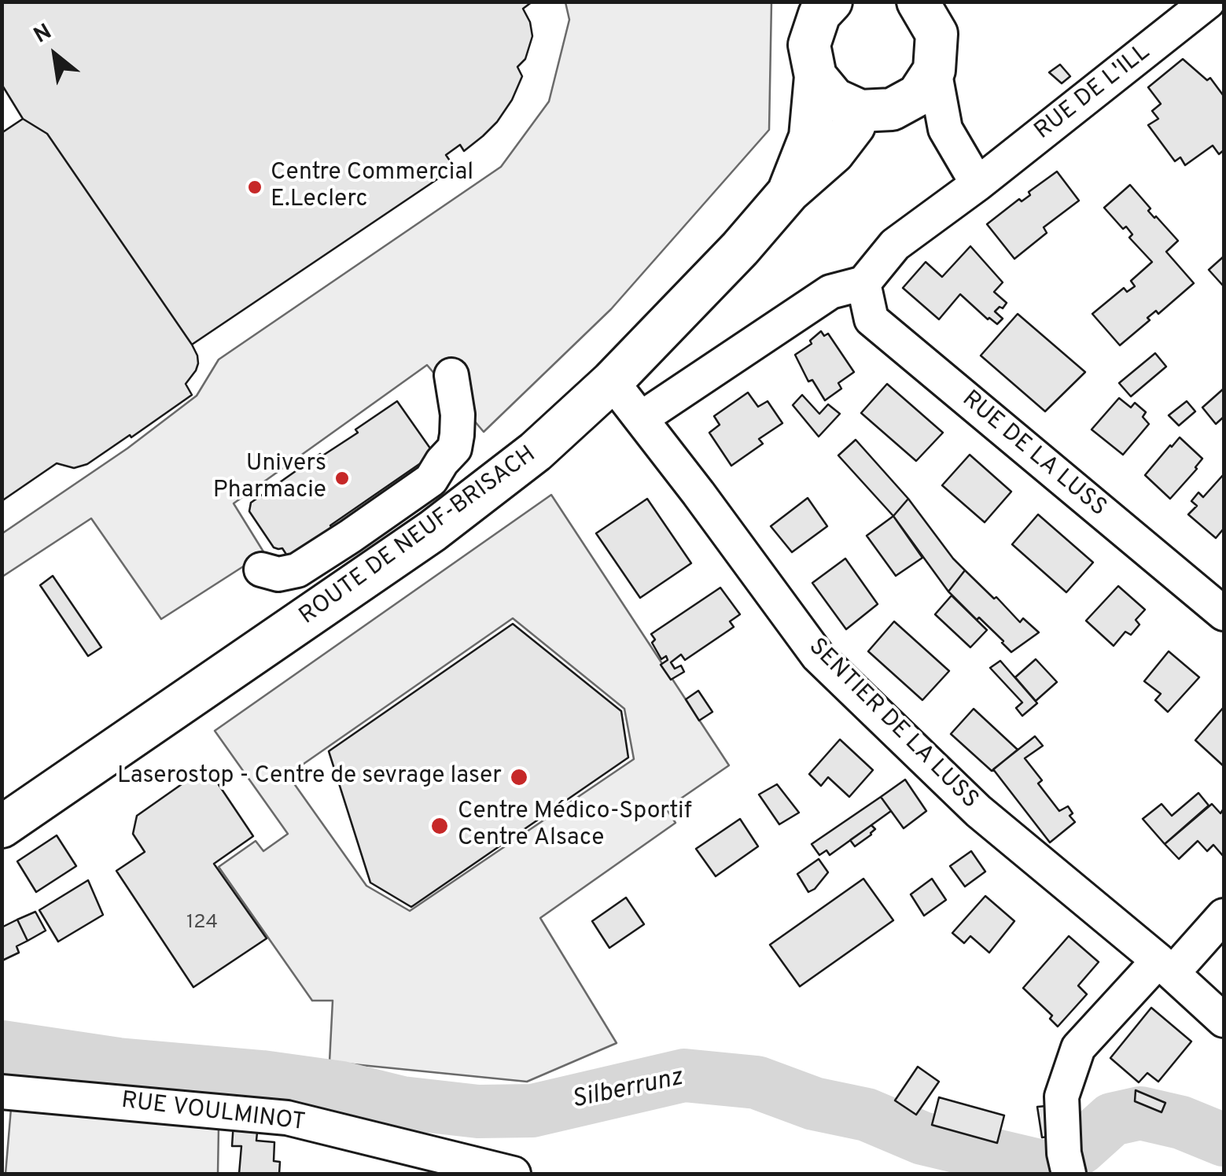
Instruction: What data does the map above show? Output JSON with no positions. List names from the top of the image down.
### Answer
{
  "streets": {
    "main road": ["ROUTE DE NEUF-BRISACH"],
    "street": [
      "RUE DE L'ILL",
      "RUE DE LA LUSS",
      "SENTIER DE LA LUSS",
      "RUE VOULMINOT"
    ]
  },
  "crossings": [
    ["RUE DE L'ILL", "RUE DE LA LUSS"],
    ["ROUTE DE NEUF-BRISACH", "SENTIER DE LA LUSS"]
  ],
  "water": ["Silberrunz"],
  "places": [
    "Centre Commercial E.Leclerc",
    "Univers Pharmacie",
    "Laserostop - Centre de sevrage laser",
    "Centre Médico-Sportif Centre Alsace"
  ],
  "house_numbers": ["124"],
  "north": "top left"
}
